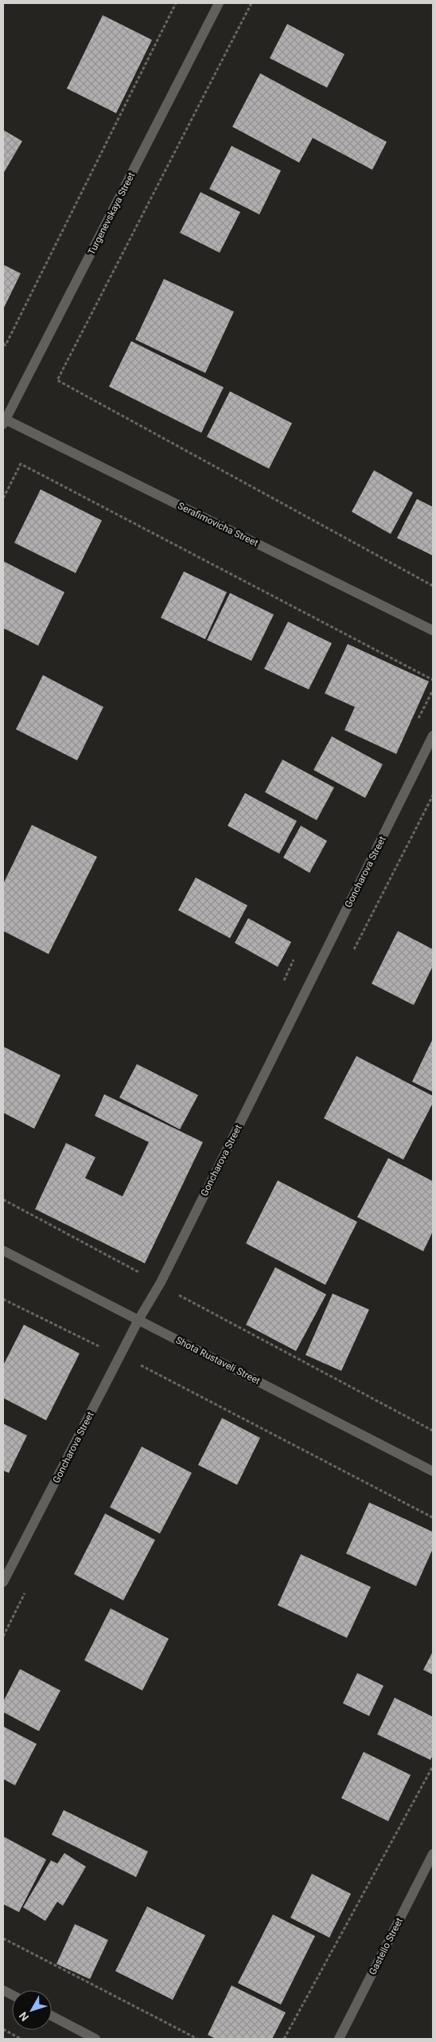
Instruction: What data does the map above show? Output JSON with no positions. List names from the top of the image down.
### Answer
{
  "streets": {
    "street": [
      "Turgenevskaya Street",
      "Serafimovicha Street",
      "Goncharova Street",
      "Shota Rustaveli Street",
      "Gastello Street"
    ]
  },
  "crossings": [
    ["Turgenevskaya Street", "Serafimovicha Street"],
    ["Goncharova Street", "Shota Rustaveli Street"]
  ],
  "north": "bottom left"
}
